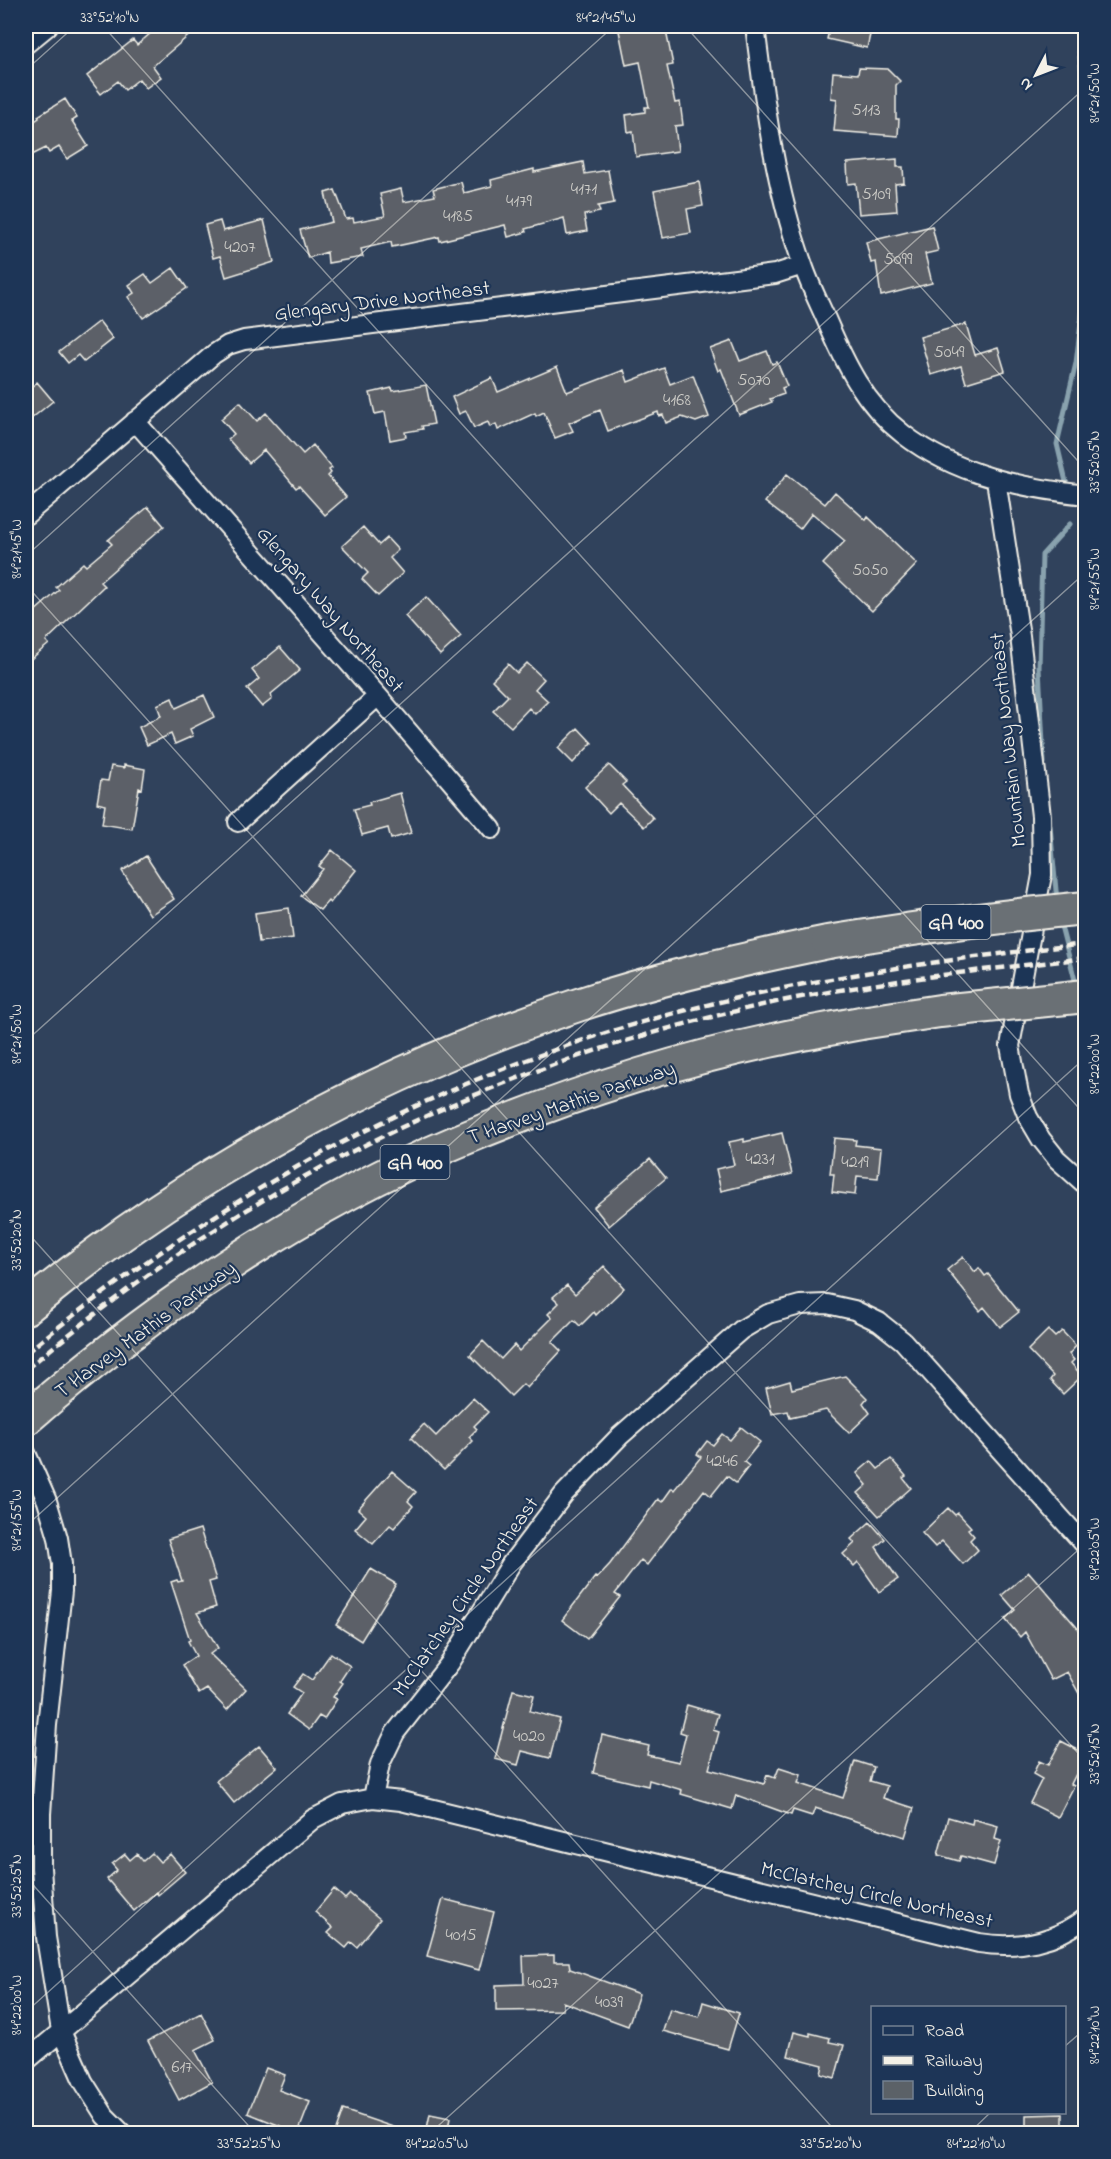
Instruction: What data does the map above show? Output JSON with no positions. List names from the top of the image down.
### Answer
{
  "streets": {
    "highway": ["GA 400", "T Harvey Mathis Parkway"],
    "street": [
      "Glengary Drive Northeast",
      "Glengary Way Northeast",
      "Mountain Way Northeast",
      "McClatchey Circle Northeast"
    ]
  },
  "crossings": [
    ["Glengary Drive Northeast", "Glengary Way Northeast"]
  ],
  "house_numbers": [
    "5113",
    "4171",
    "5109",
    "4179",
    "4185",
    "4207",
    "5099",
    "5049",
    "5070",
    "4168",
    "5050",
    "4231",
    "4219",
    "4246",
    "4020",
    "4015",
    "4027",
    "4039",
    "617"
  ],
  "legend": ["Road", "Railway", "Building"],
  "north": "bottom left",
  "coordinates": [
    "33°52'10\"N",
    "84°21'45\"W",
    "84°21'50\"W",
    "33°52'05\"N",
    "84°21'55\"W",
    "84°22'00\"W",
    "33°52'20\"N",
    "84°22'05\"W",
    "33°52'15\"N",
    "33°52'25\"N",
    "84°22'10\"W"
  ]
}
